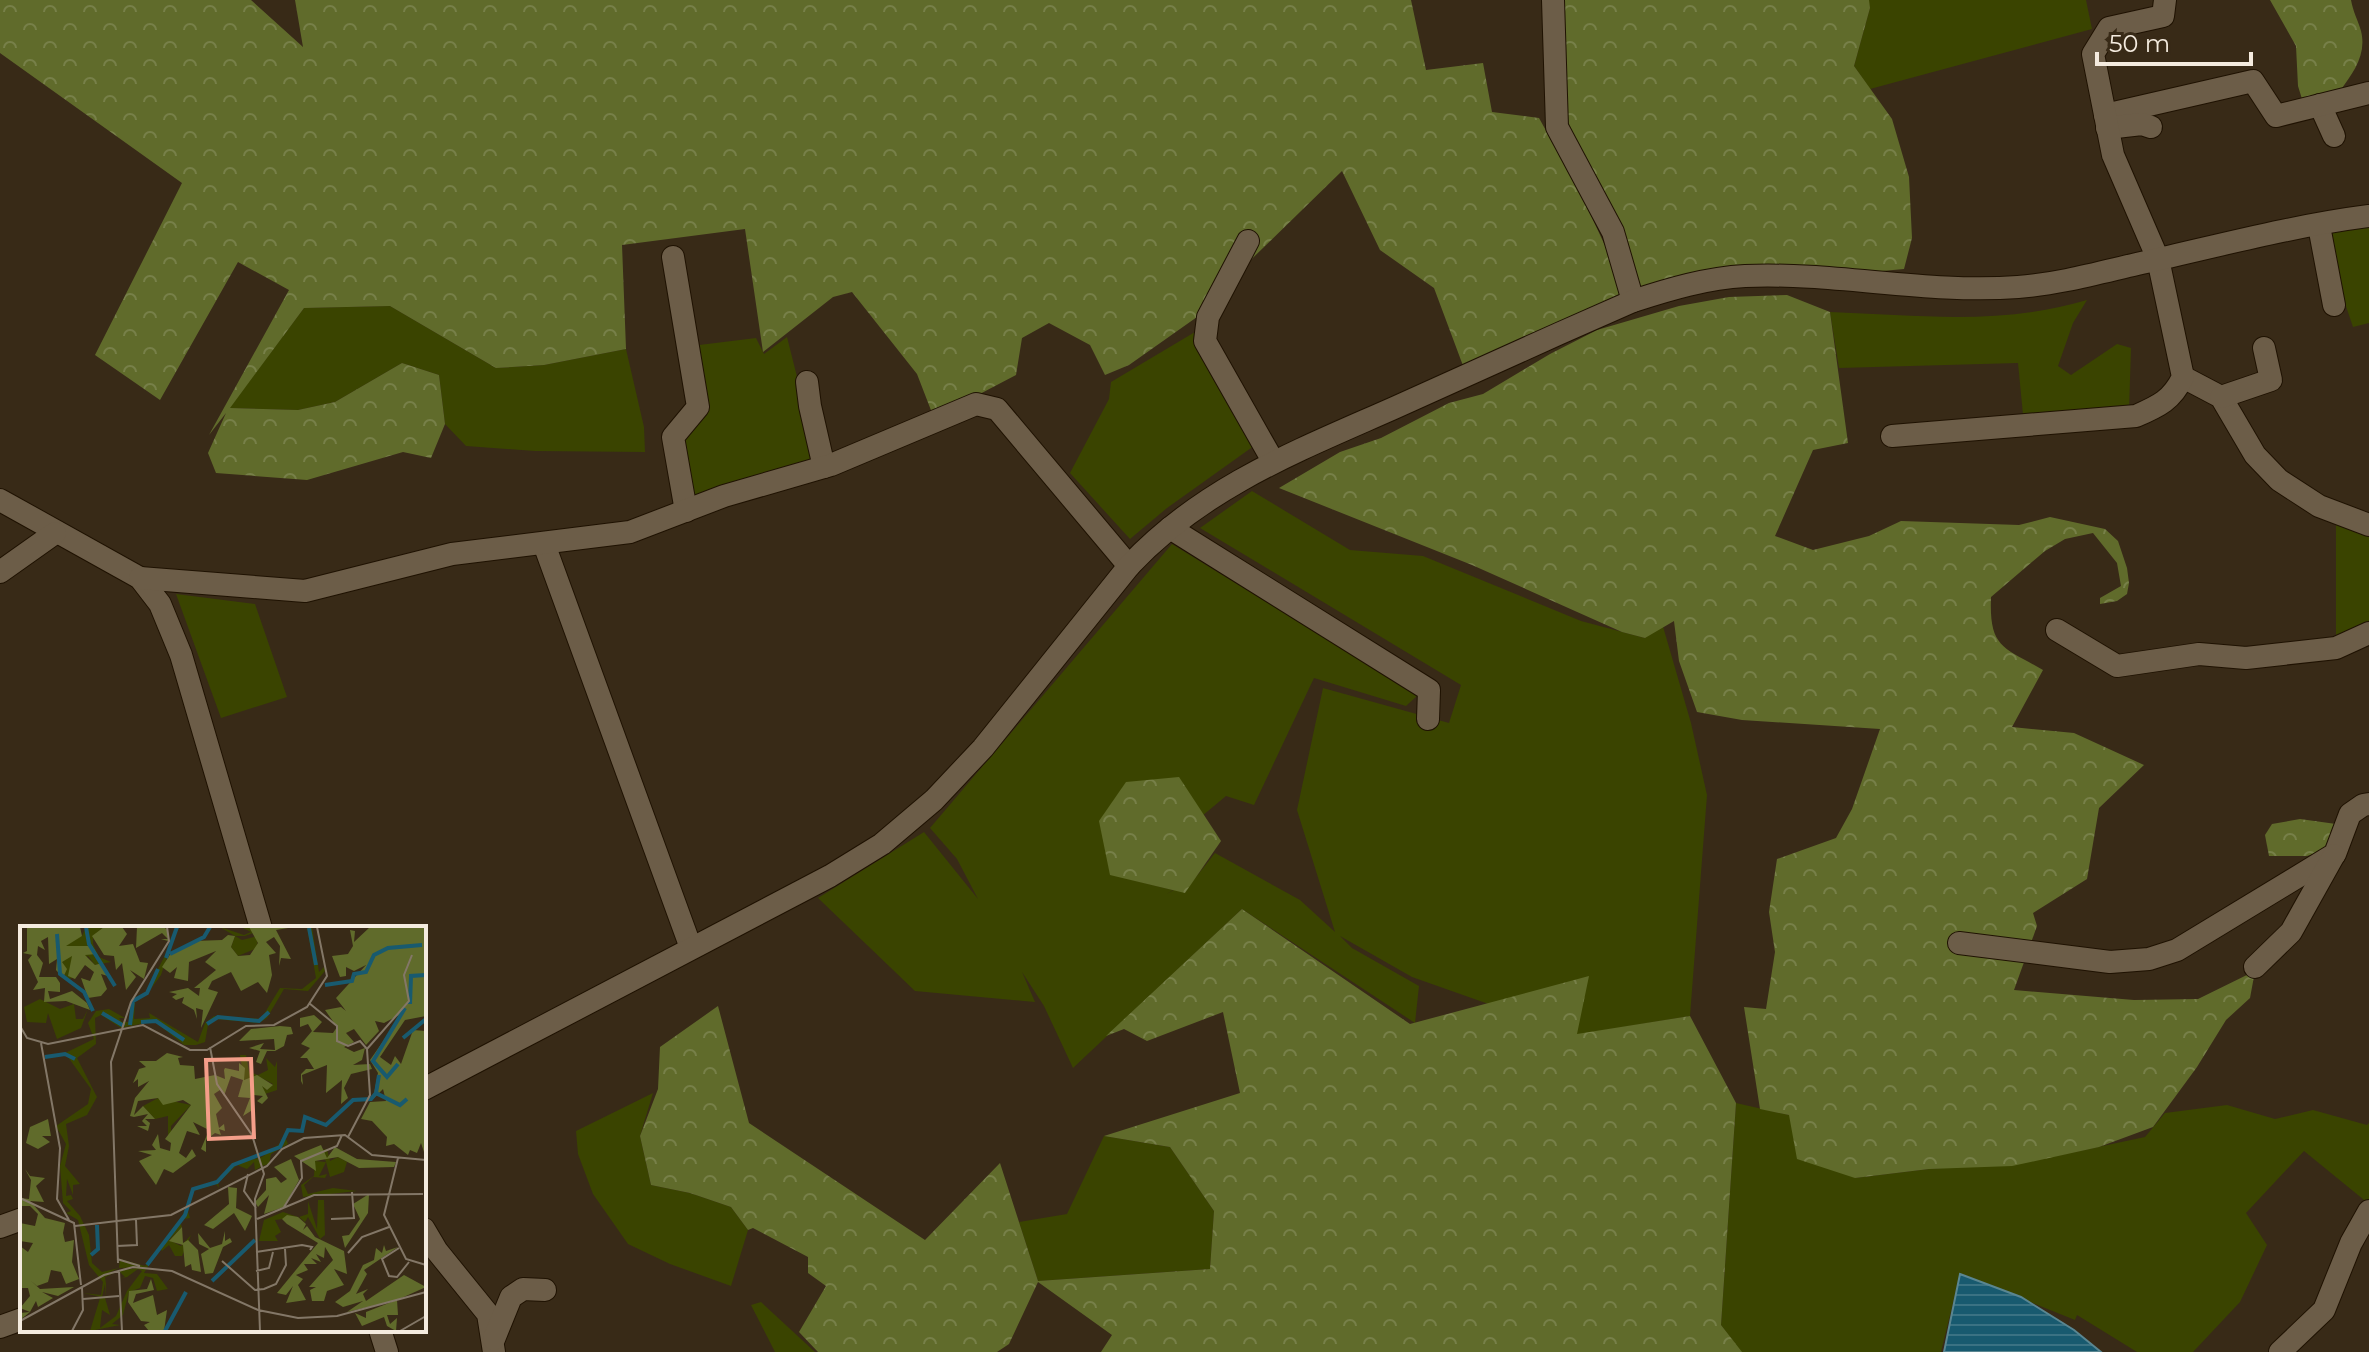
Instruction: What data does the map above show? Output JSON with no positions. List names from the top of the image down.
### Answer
{
  "scale_bar": "50 m"
}
